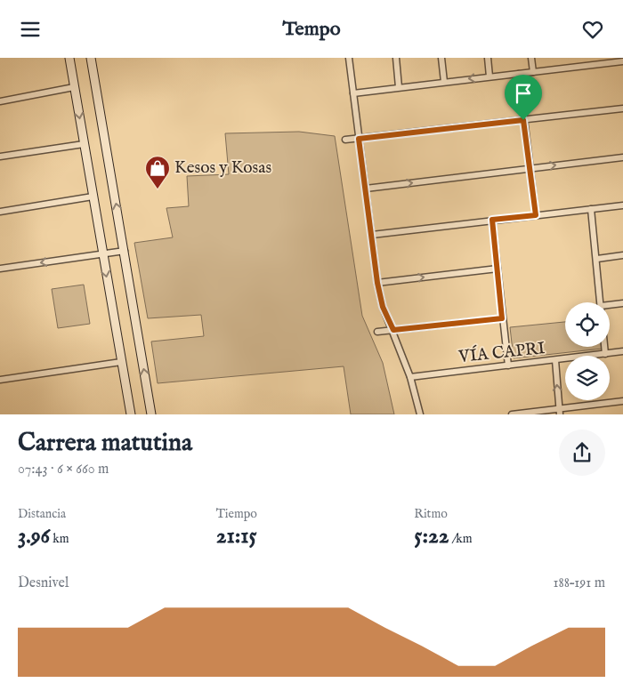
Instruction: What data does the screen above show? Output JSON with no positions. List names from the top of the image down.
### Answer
{
  "streets": {
    "street": ["VÍA CAPRI"]
  },
  "places": {
    "shop": ["Kesos y Kosas"]
  },
  "page": {
    "header": "Tempo",
    "heading": ["Carrera matutina", "07:43 · 6 × 660 m"],
    "stats": [
      ["Distancia", "3.96 km"],
      ["Tiempo", "21:15"],
      ["Ritmo", "5:22 /km"]
    ],
    "chart": ["Desnivel", "188–191 m"]
  }
}
